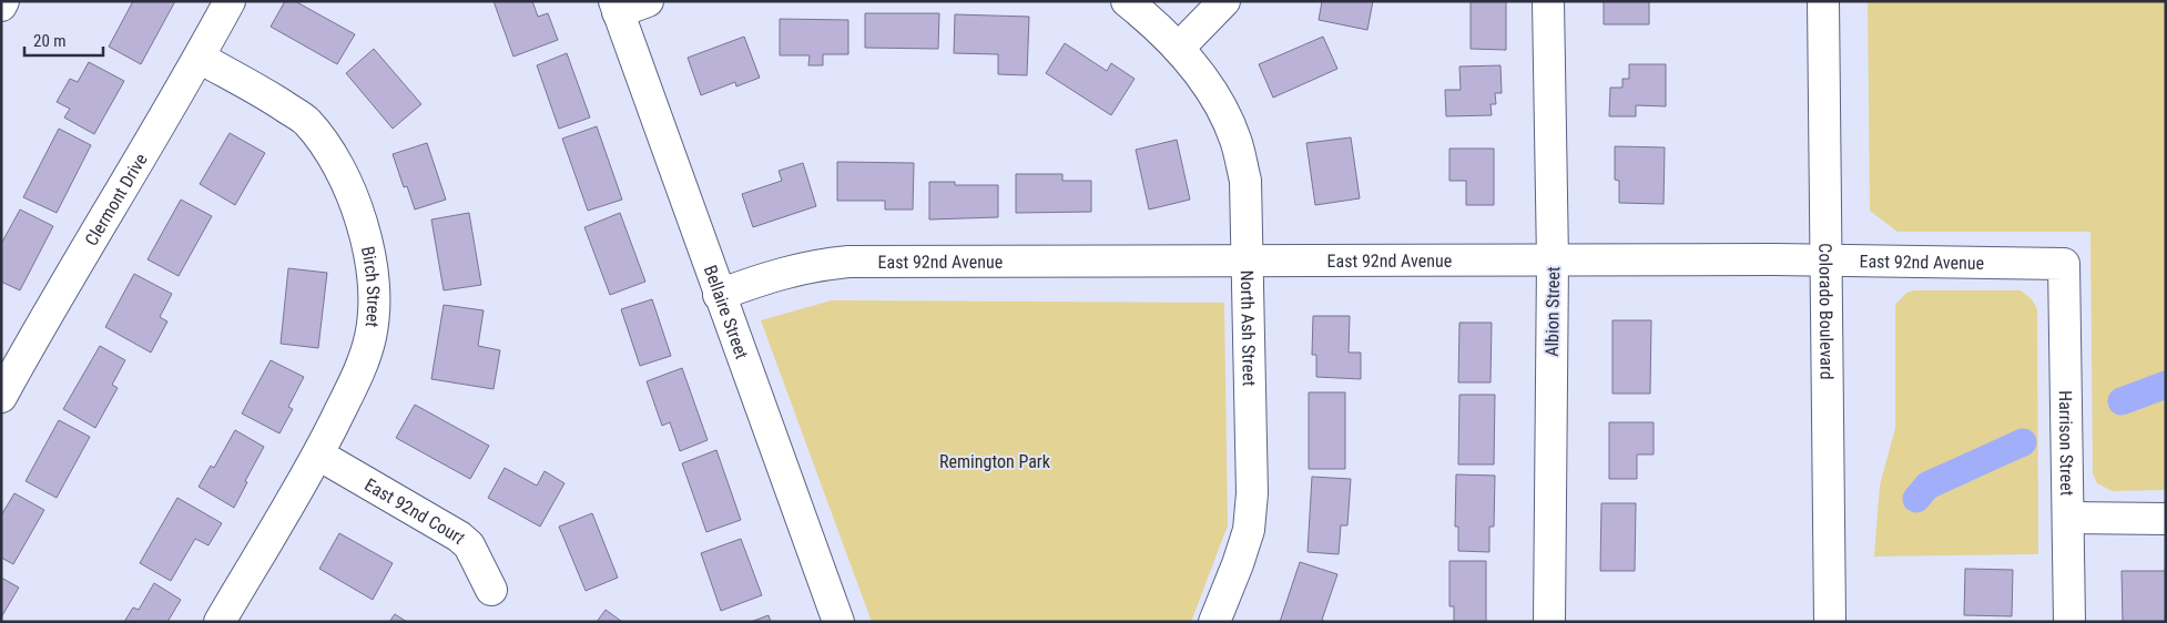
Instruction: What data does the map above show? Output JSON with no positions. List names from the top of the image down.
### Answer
{
  "streets": {
    "street": [
      "Clermont Drive",
      "East 92nd Avenue",
      "Birch Street",
      "Bellaire Street",
      "Albion Street",
      "Colorado Boulevard",
      "North Ash Street",
      "Harrison Street",
      "East 92nd Court"
    ]
  },
  "crossings": [
    ["Clermont Drive", "Birch Street"],
    ["East 92nd Avenue", "Bellaire Street"],
    ["East 92nd Avenue", "Albion Street"],
    ["East 92nd Avenue", "Colorado Boulevard"],
    ["East 92nd Avenue", "North Ash Street"],
    ["East 92nd Avenue", "Harrison Street"],
    ["Birch Street", "East 92nd Court"]
  ],
  "parks": ["Remington Park"],
  "scale_bar": "20 m"
}
